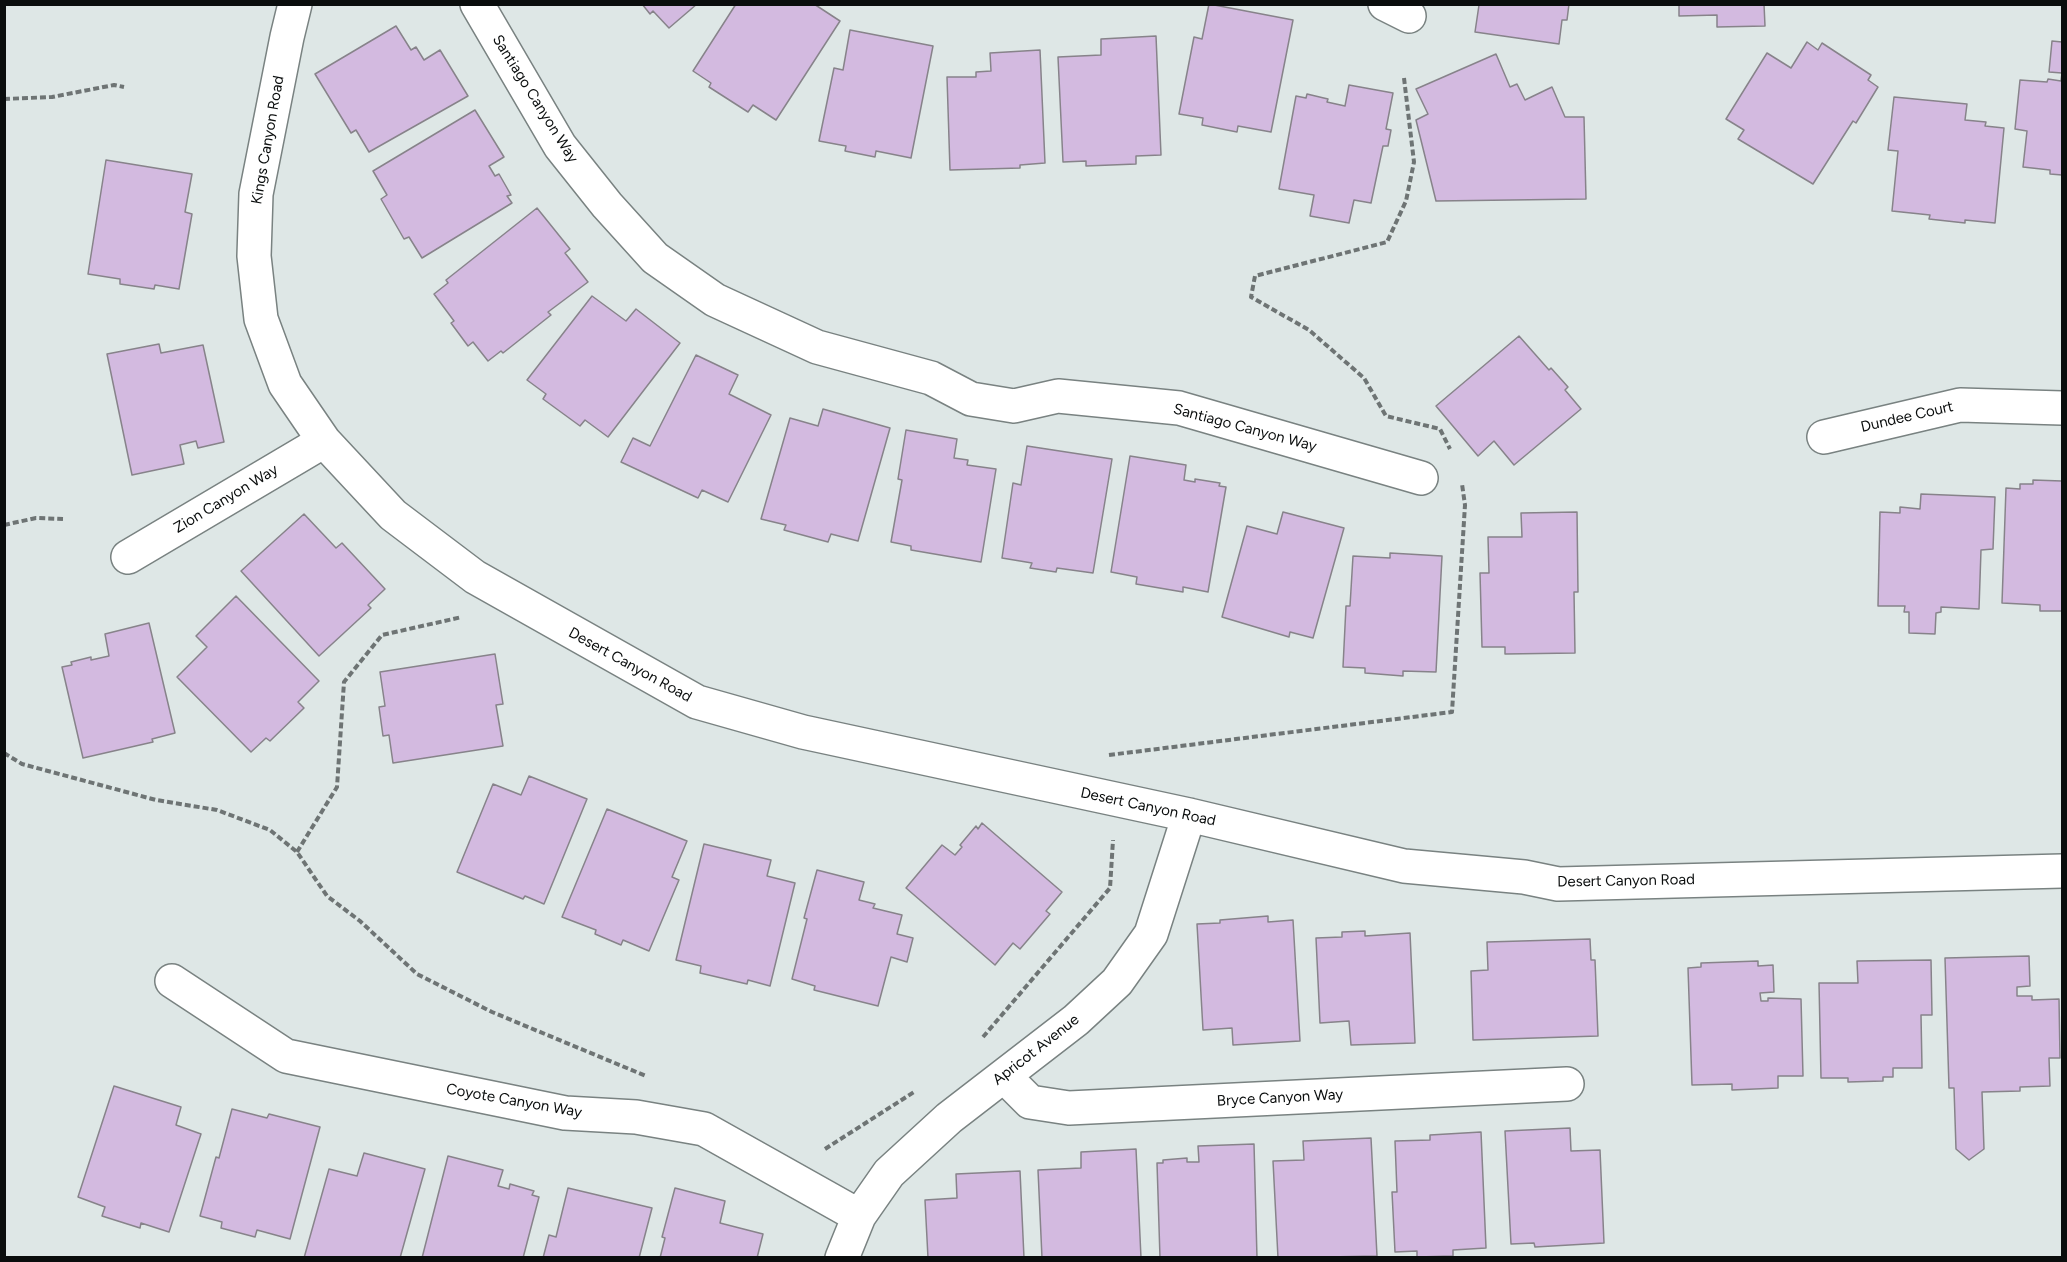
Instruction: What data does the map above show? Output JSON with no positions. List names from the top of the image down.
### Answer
{
  "streets": {
    "street": [
      "Santiago Canyon Way",
      "Kings Canyon Road",
      "Dundee Court",
      "Zion Canyon Way",
      "Desert Canyon Road",
      "Apricot Avenue",
      "Bryce Canyon Way",
      "Coyote Canyon Way"
    ]
  },
  "crossings": [
    ["Kings Canyon Road", "Zion Canyon Way"],
    ["Kings Canyon Road", "Desert Canyon Road"],
    ["Zion Canyon Way", "Desert Canyon Road"],
    ["Desert Canyon Road", "Apricot Avenue"],
    ["Apricot Avenue", "Bryce Canyon Way"],
    ["Apricot Avenue", "Coyote Canyon Way"]
  ]
}
